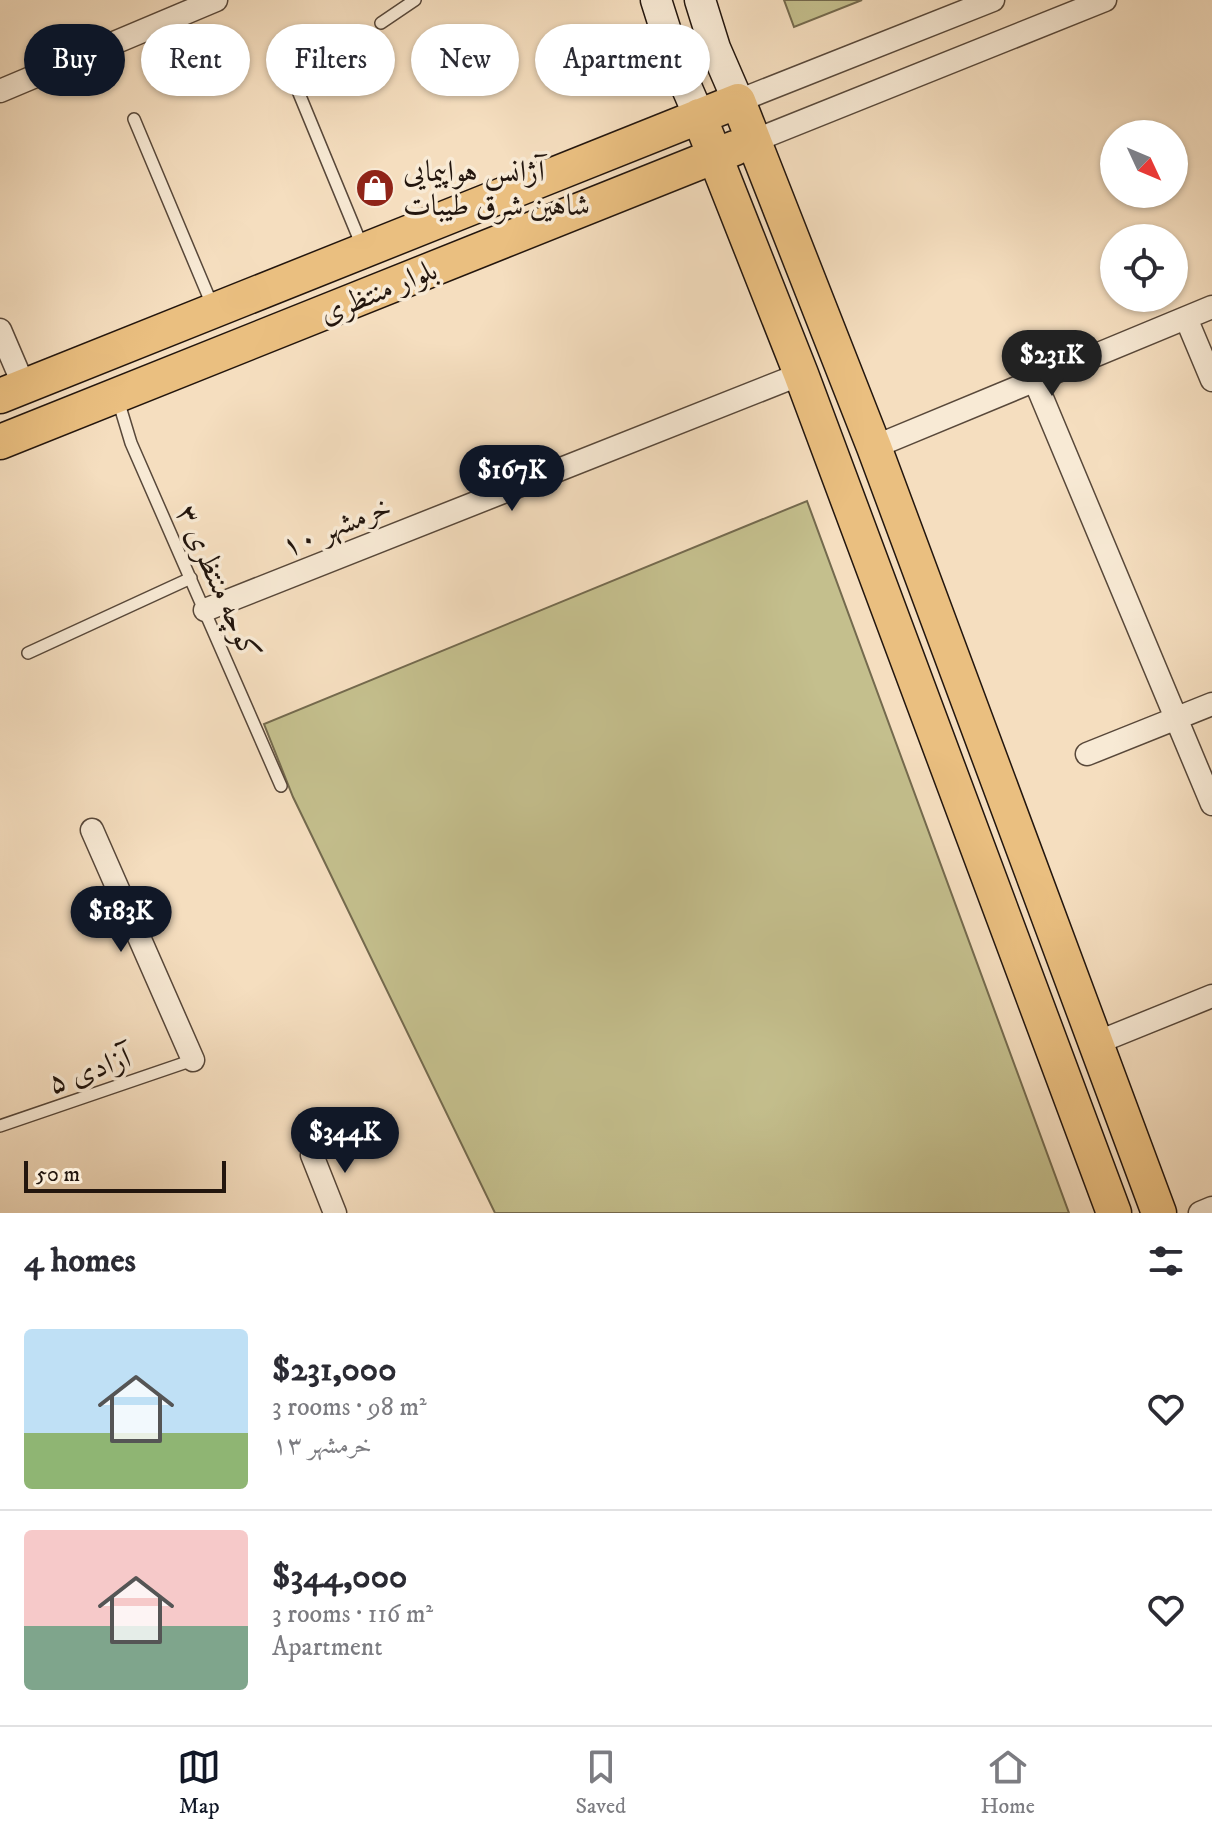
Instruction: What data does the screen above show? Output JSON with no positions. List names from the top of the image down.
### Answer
{
  "streets": {
    "main road": ["بلوار منتظری"],
    "street": ["خرمشهر ۱۰"],
    "lane": ["کوچه منتظری ۳", "آزادی ۵"]
  },
  "crossings": [
    ["بلوار منتظری", "کوچه منتظری ۳"],
    ["خرمشهر ۱۰", "کوچه منتظری ۳"]
  ],
  "places": {
    "shop": ["آژانس هواپیمایی شاهین شرق طیبات"]
  },
  "scale_bar": "50 m",
  "north": "bottom right",
  "page": {
    "chip": [
      "Buy",
      "Rent",
      "Filters",
      "New",
      "Apartment"
    ],
    "price": [
      "$231K",
      "$167K",
      "$183K",
      "$344K"
    ],
    "scale": "50 m",
    "heading": "4 homes",
    "list": [
      {
        "name": "$231,000",
        "note": "3 rooms · 98 m² · خرمشهر ۱۳"
      },
      {
        "name": "$344,000",
        "note": "3 rooms · 116 m² · Apartment"
      }
    ],
    "tabs": ["Map", "Saved", "Home"]
  }
}
